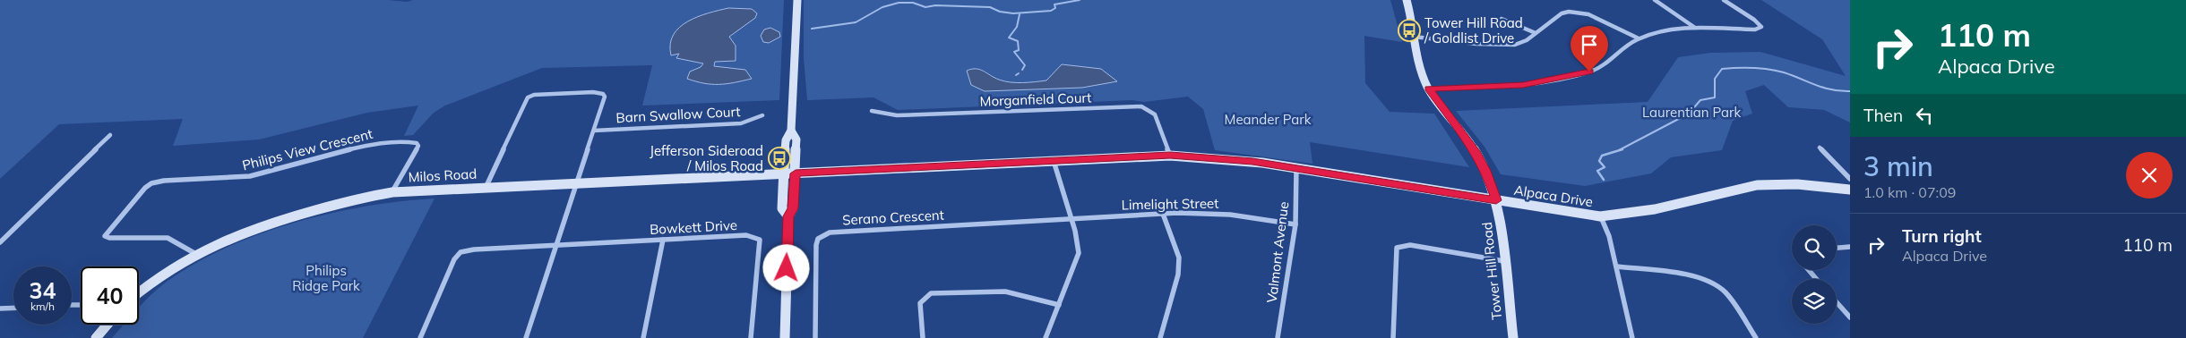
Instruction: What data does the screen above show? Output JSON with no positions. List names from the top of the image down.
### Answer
{
  "streets": {
    "street": [
      "Morganfield Court",
      "Barn Swallow Court",
      "Philips View Crescent",
      "Milos Road",
      "Alpaca Drive",
      "Limelight Street",
      "Serano Crescent",
      "Bowkett Drive",
      "Valmont Avenue",
      "Tower Hill Road"
    ]
  },
  "crossings": [
    ["Morganfield Court", "Alpaca Drive"],
    ["Philips View Crescent", "Milos Road"],
    ["Milos Road", "Alpaca Drive"],
    ["Alpaca Drive", "Valmont Avenue"],
    ["Alpaca Drive", "Tower Hill Road"],
    ["Limelight Street", "Serano Crescent"],
    ["Limelight Street", "Valmont Avenue"]
  ],
  "parks": ["Laurentian Park", "Meander Park", "Philips Ridge Park"],
  "places": {
    "bus stop": ["Tower Hill Road / Goldlist Drive", "Jefferson Sideroad / Milos Road"]
  },
  "page": {
    "turn": ["110 m", "Alpaca Drive"],
    "then": "Then",
    "heading": ["3 min", "1.0 km · 07:09"],
    "list": [
      {
        "name": "Turn right",
        "note": "Alpaca Drive",
        "value": "110 m"
      }
    ],
    "speed": "34 km/h",
    "limit": "40"
  }
}
